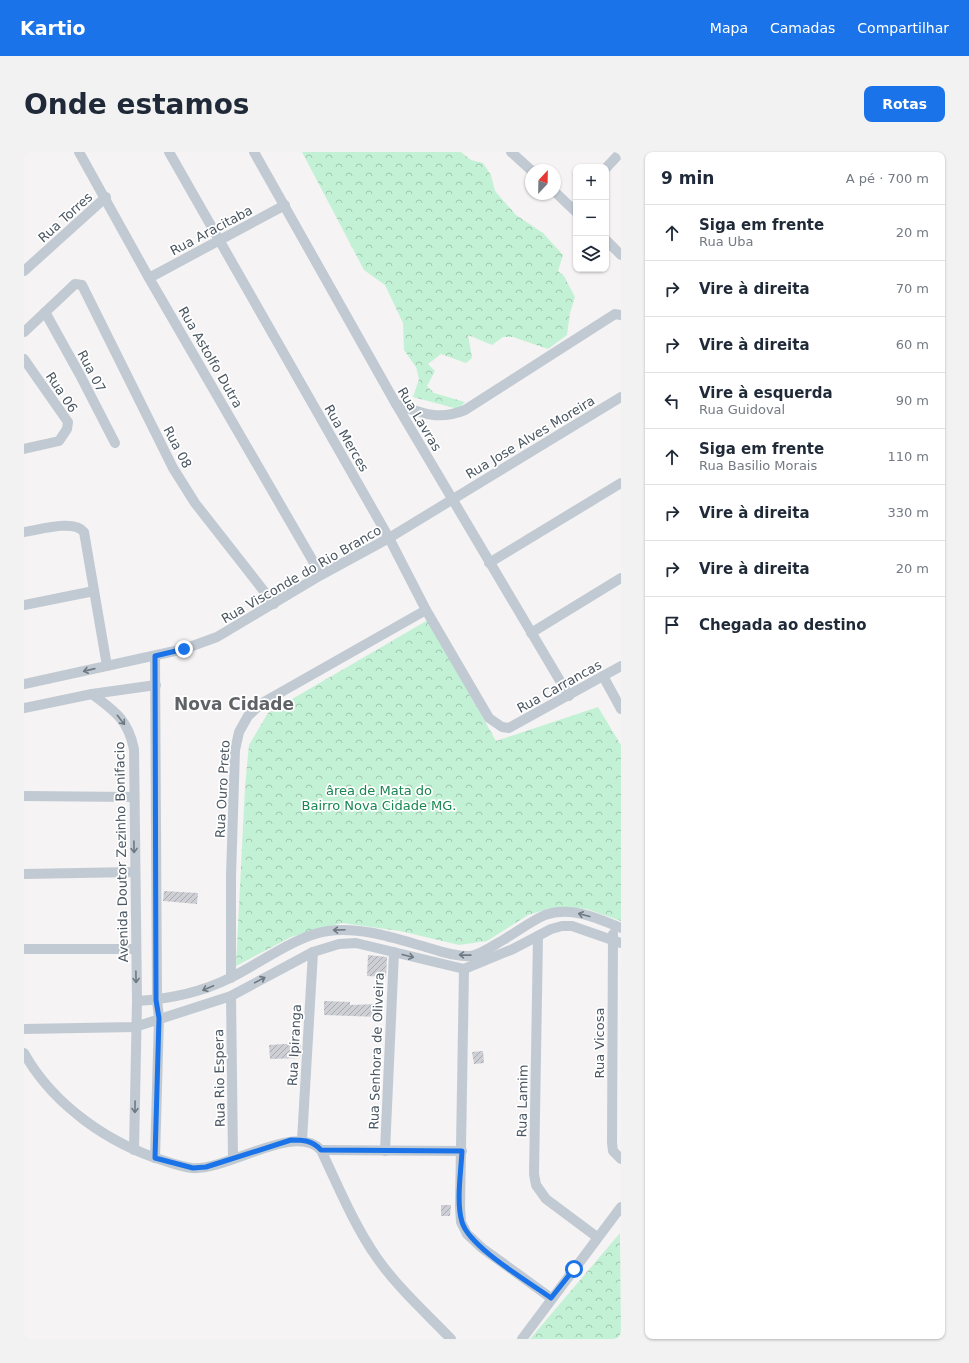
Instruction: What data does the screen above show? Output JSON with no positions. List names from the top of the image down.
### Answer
{
  "streets": {
    "street": [
      "Rua Torres",
      "Rua Aracitaba",
      "Rua Astolfo Dutra",
      "Rua 07",
      "Rua 06",
      "Rua Lavras",
      "Rua Jose Alves Moreira",
      "Rua Merces",
      "Rua 08",
      "Rua Visconde do Rio Branco",
      "Rua Carrancas",
      "Rua Ouro Preto",
      "Avenida Doutor Zezinho Bonifacio",
      "Rua Vicosa",
      "Rua Ipiranga",
      "Rua Senhora de Oliveira",
      "Rua Rio Espera",
      "Rua Lamim"
    ]
  },
  "crossings": [
    ["Rua Torres", "Rua Astolfo Dutra"],
    ["Rua Aracitaba", "Rua Astolfo Dutra"],
    ["Rua Aracitaba", "Rua Lavras"],
    ["Rua Aracitaba", "Rua Merces"],
    ["Rua Astolfo Dutra", "Rua Visconde do Rio Branco"],
    ["Rua 07", "Rua 08"],
    ["Rua Lavras", "Rua Jose Alves Moreira"],
    ["Rua Lavras", "Rua Visconde do Rio Branco"],
    ["Rua Lavras", "Rua Carrancas"],
    ["Rua Jose Alves Moreira", "Rua Visconde do Rio Branco"],
    ["Rua Merces", "Rua Visconde do Rio Branco"],
    ["Rua Merces", "Rua Carrancas"],
    ["Rua Merces", "Rua Ouro Preto"],
    ["Rua 08", "Rua Visconde do Rio Branco"]
  ],
  "districts": ["Nova Cidade"],
  "parks": ["ârea de Mata do Bairro Nova Cidade MG."],
  "north": "top",
  "page": {
    "header": "Kartio",
    "nav": ["Mapa", "Camadas", "Compartilhar"],
    "buttons": "Rotas",
    "title": "Onde estamos",
    "heading": ["9 min", "A pé · 700 m"],
    "map_buttons": ["+", "−"],
    "list": [
      ["Siga em frente", "Rua Uba", "20 m"],
      ["Vire à direita", "70 m"],
      ["Vire à direita", "60 m"],
      ["Vire à esquerda", "Rua Guidoval", "90 m"],
      ["Siga em frente", "Rua Basilio Morais", "110 m"],
      ["Vire à direita", "330 m"],
      ["Vire à direita", "20 m"],
      "Chegada ao destino"
    ]
  }
}
